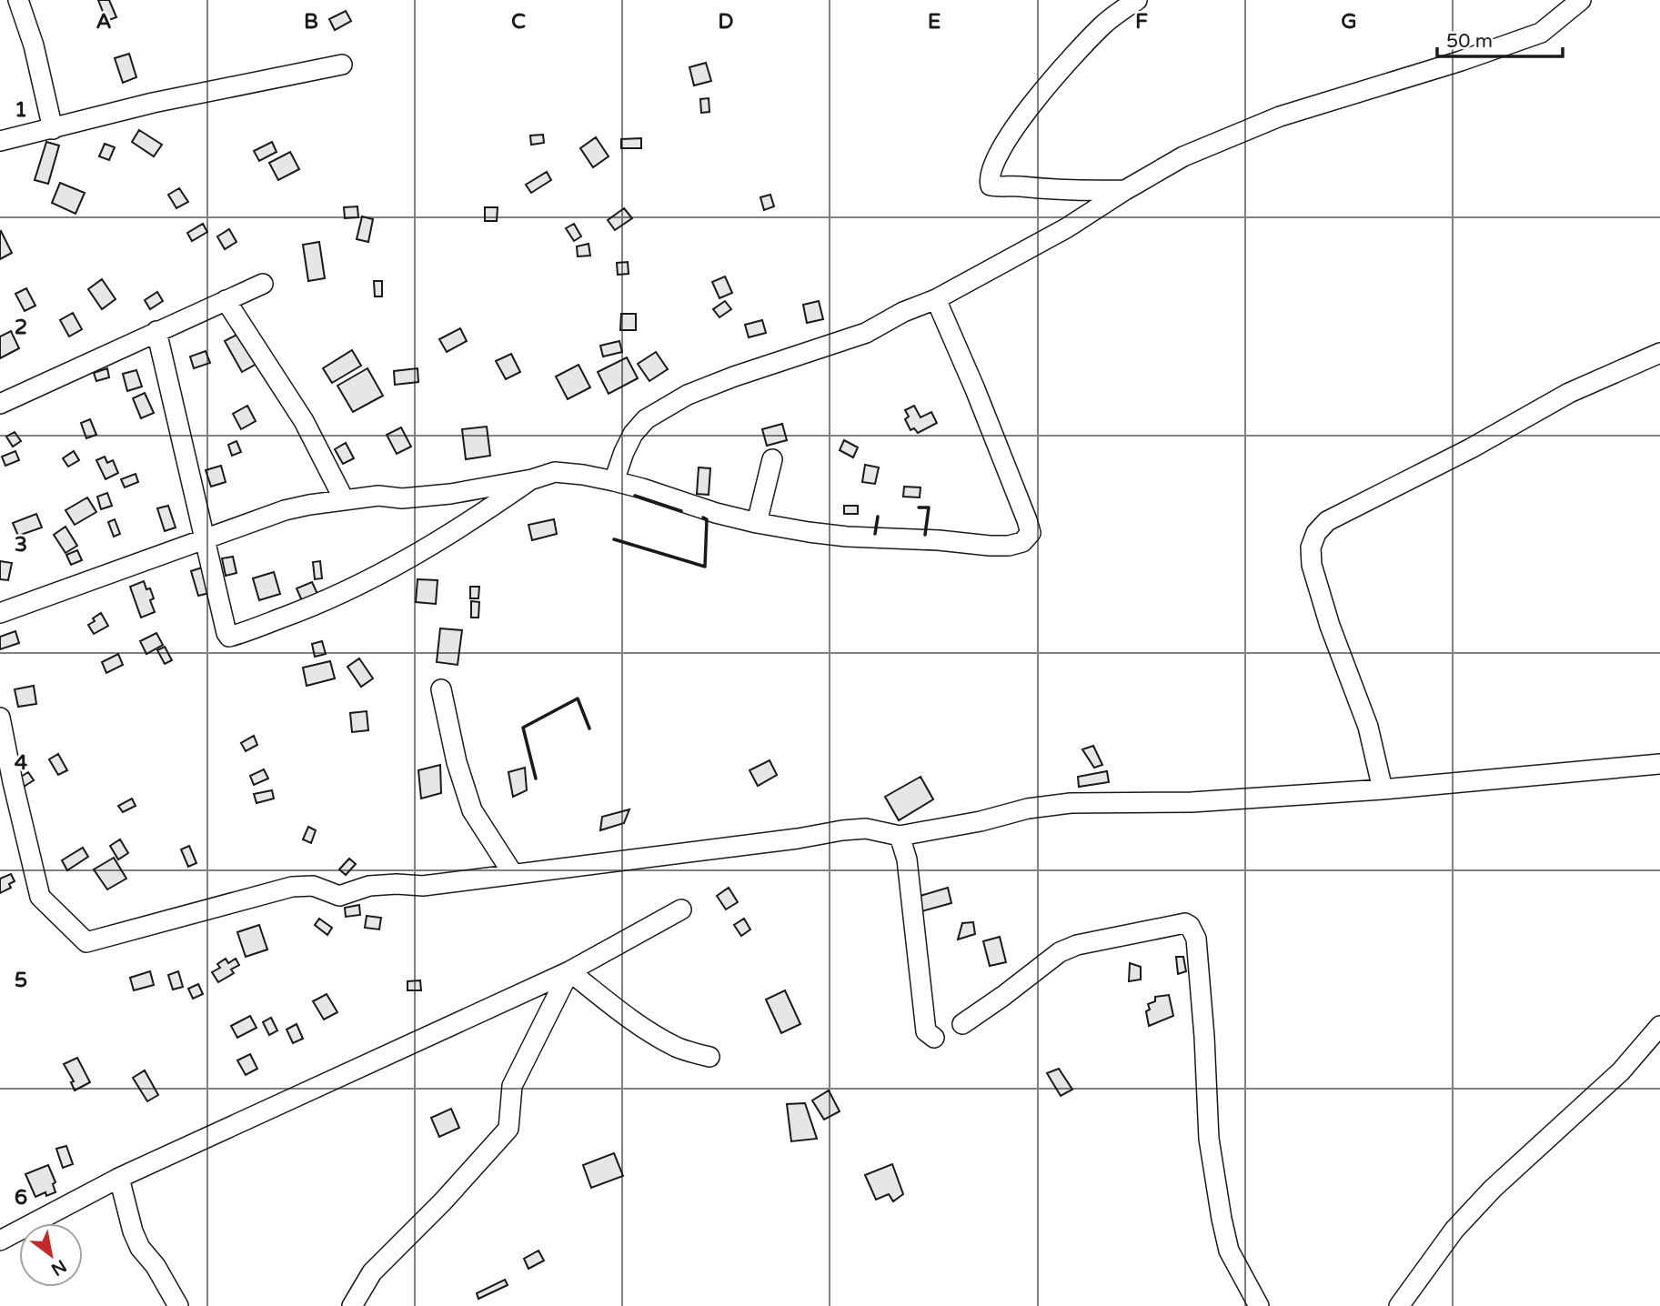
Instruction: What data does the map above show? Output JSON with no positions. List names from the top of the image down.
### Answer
{
  "scale_bar": "50 m",
  "north": "bottom right",
  "grid": {
    "columns": [
      "A",
      "B",
      "C",
      "D",
      "E",
      "F",
      "G"
    ],
    "rows": [
      "1",
      "2",
      "3",
      "4",
      "5",
      "6"
    ]
  }
}
